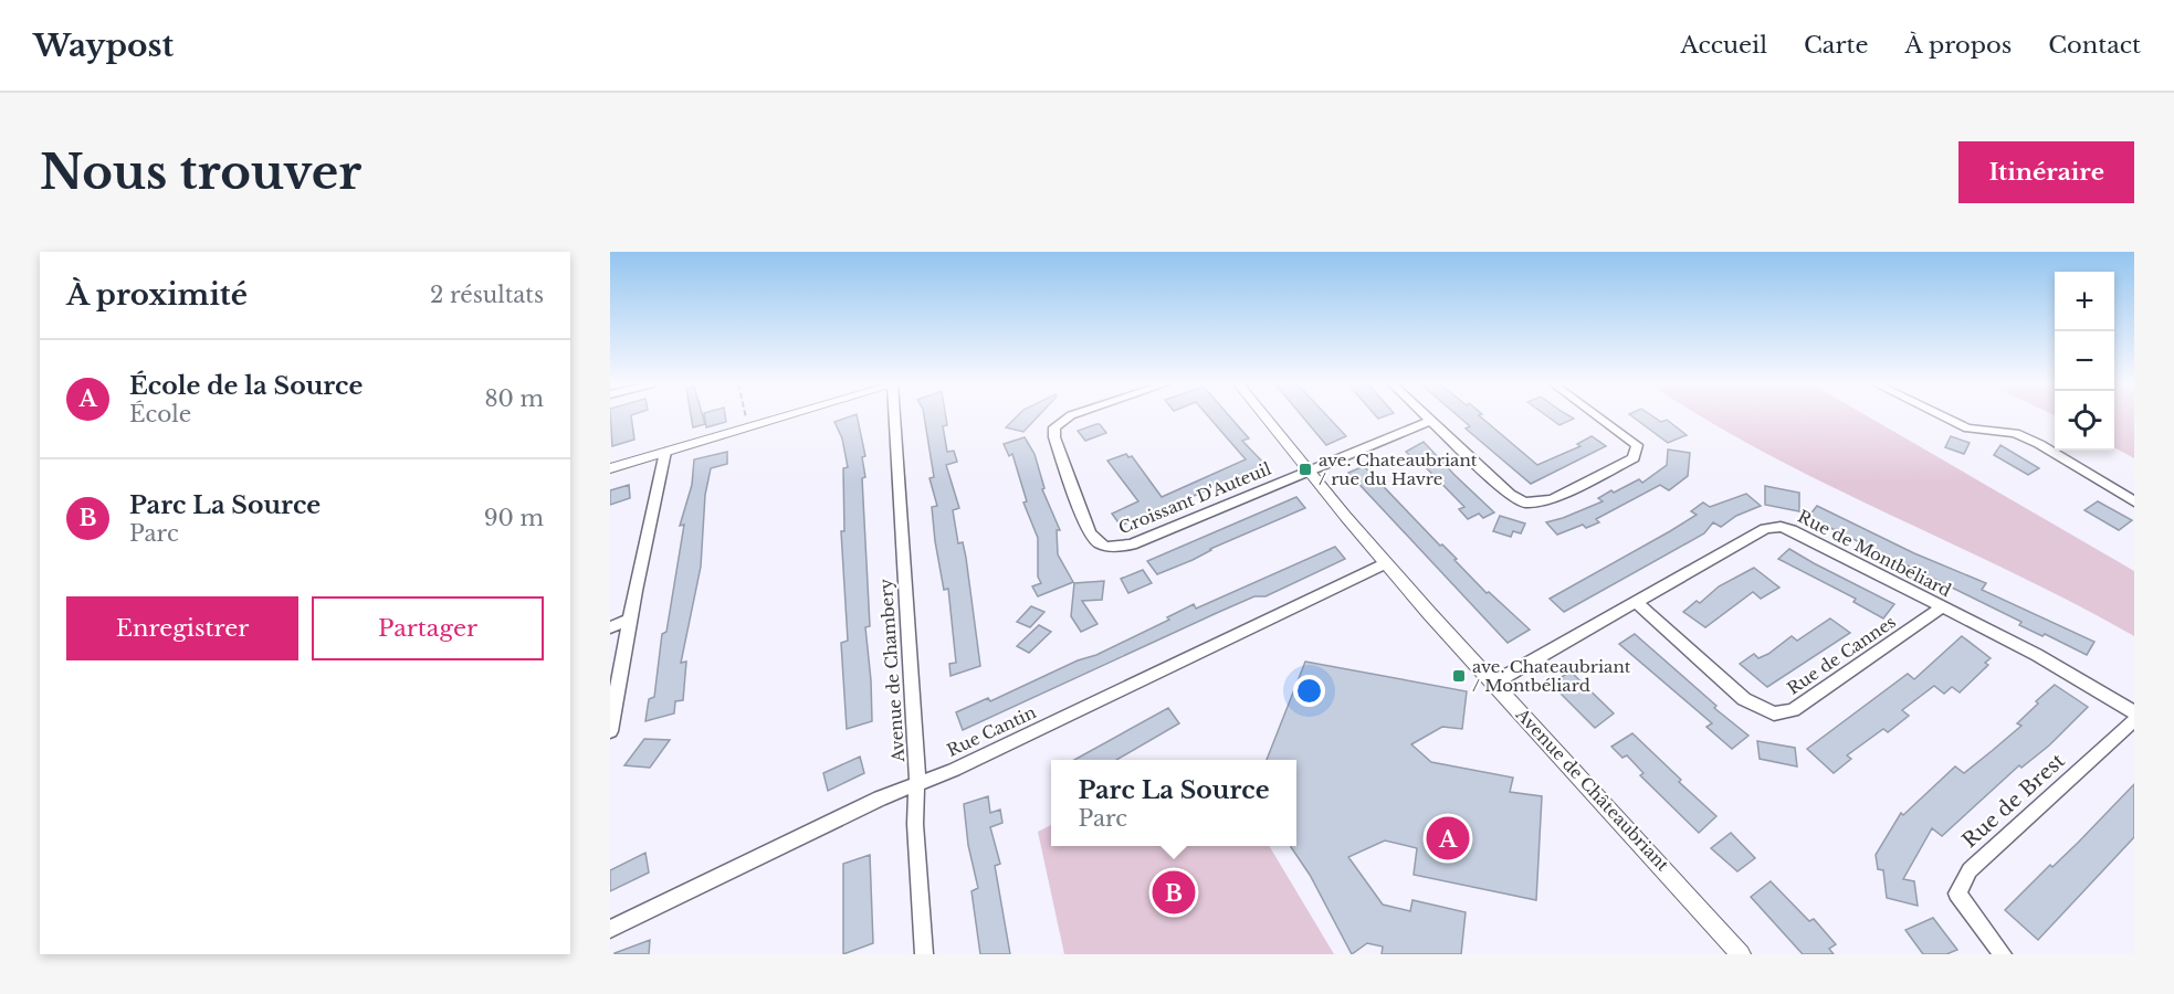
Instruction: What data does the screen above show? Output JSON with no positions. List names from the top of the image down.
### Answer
{
  "streets": {
    "street": [
      "Croissant D'Auteuil",
      "Rue de Montbéliard",
      "Rue de Cannes",
      "Avenue de Chambery",
      "Rue Cantin",
      "Avenue de Châteaubriant",
      "Rue de Brest"
    ]
  },
  "crossings": [
    ["Croissant D'Auteuil", "Avenue de Châteaubriant"],
    ["Rue de Montbéliard", "Rue de Cannes"],
    ["Rue de Montbéliard", "Avenue de Châteaubriant"],
    ["Avenue de Chambery", "Rue Cantin"],
    ["Rue Cantin", "Avenue de Châteaubriant"]
  ],
  "places": {
    "transit": ["ave. Chateaubriant / rue du Havre", "ave. Chateaubriant / Montbéliard"]
  },
  "page": {
    "header": "Waypost",
    "nav": [
      "Accueil",
      "Carte",
      "À propos",
      "Contact"
    ],
    "buttons": [
      "Itinéraire",
      ["Enregistrer", "Partager"]
    ],
    "title": "Nous trouver",
    "heading": ["À proximité", "2 résultats"],
    "map_buttons": ["+", "−"],
    "list": [
      {
        "mark": "A",
        "name": "École de la Source",
        "note": "École",
        "value": "80 m"
      },
      {
        "mark": "B",
        "name": "Parc La Source",
        "note": "Parc",
        "value": "90 m"
      }
    ],
    "popup": ["Parc La Source", "Parc"],
    "pins": ["A", "B"]
  }
}
